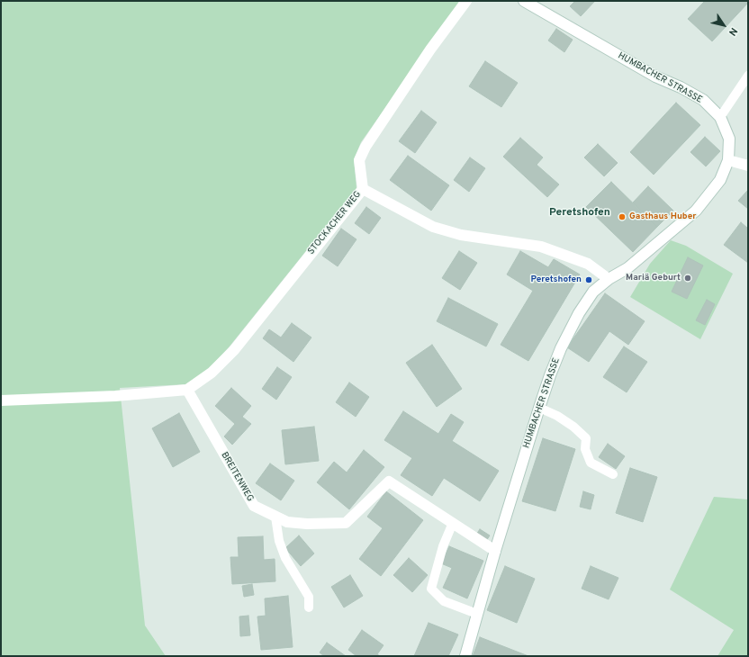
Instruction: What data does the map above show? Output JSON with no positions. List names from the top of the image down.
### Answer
{
  "streets": {
    "street": ["HUMBACHER STRASSE", "STOCKACHER WEG", "BREITENWEG"]
  },
  "crossings": [
    ["HUMBACHER STRASSE", "STOCKACHER WEG"],
    ["HUMBACHER STRASSE", "BREITENWEG"],
    ["STOCKACHER WEG", "BREITENWEG"]
  ],
  "districts": ["Peretshofen"],
  "places": ["Gasthaus Huber", "Mariä Geburt", "Peretshofen"],
  "north": "bottom right"
}
